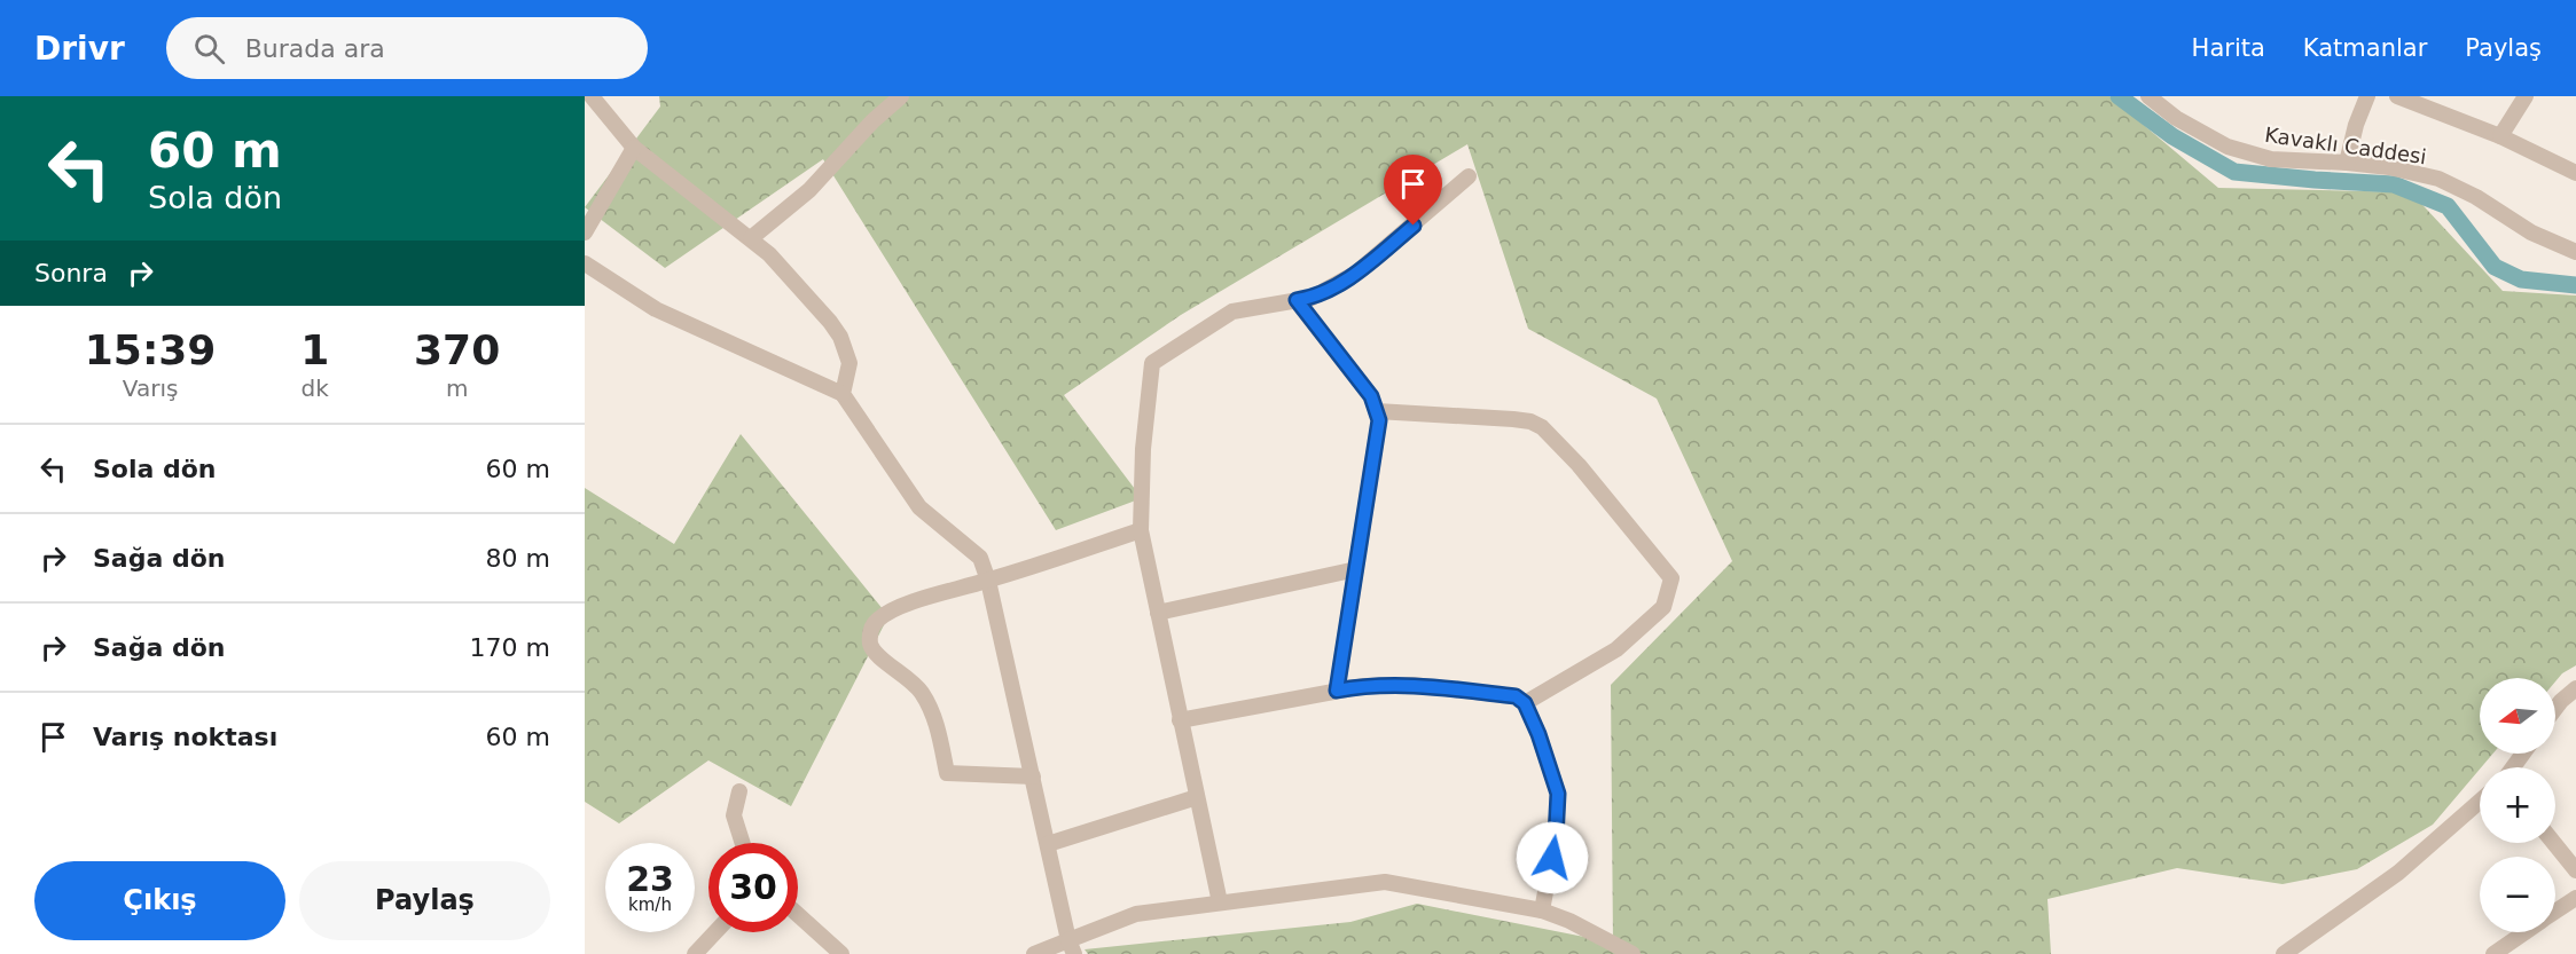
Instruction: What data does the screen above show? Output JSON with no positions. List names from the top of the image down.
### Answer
{
  "streets": {
    "street": ["Kavaklı Caddesi"]
  },
  "north": "left",
  "page": {
    "header": "Drivr",
    "search": "Burada ara",
    "nav": ["Harita", "Katmanlar", "Paylaş"],
    "turn": ["60 m", "Sola dön"],
    "then": "Sonra",
    "eta": [
      "15:39",
      "Varış",
      "1",
      "dk",
      "370",
      "m"
    ],
    "list": [
      {
        "name": "Sola dön",
        "value": "60 m"
      },
      {
        "name": "Sağa dön",
        "value": "80 m"
      },
      {
        "name": "Sağa dön",
        "value": "170 m"
      },
      {
        "name": "Varış noktası",
        "value": "60 m"
      }
    ],
    "map_buttons": ["+", "−"],
    "speed": "23 km/h",
    "limit": "30",
    "buttons": ["Çıkış", "Paylaş"]
  }
}
